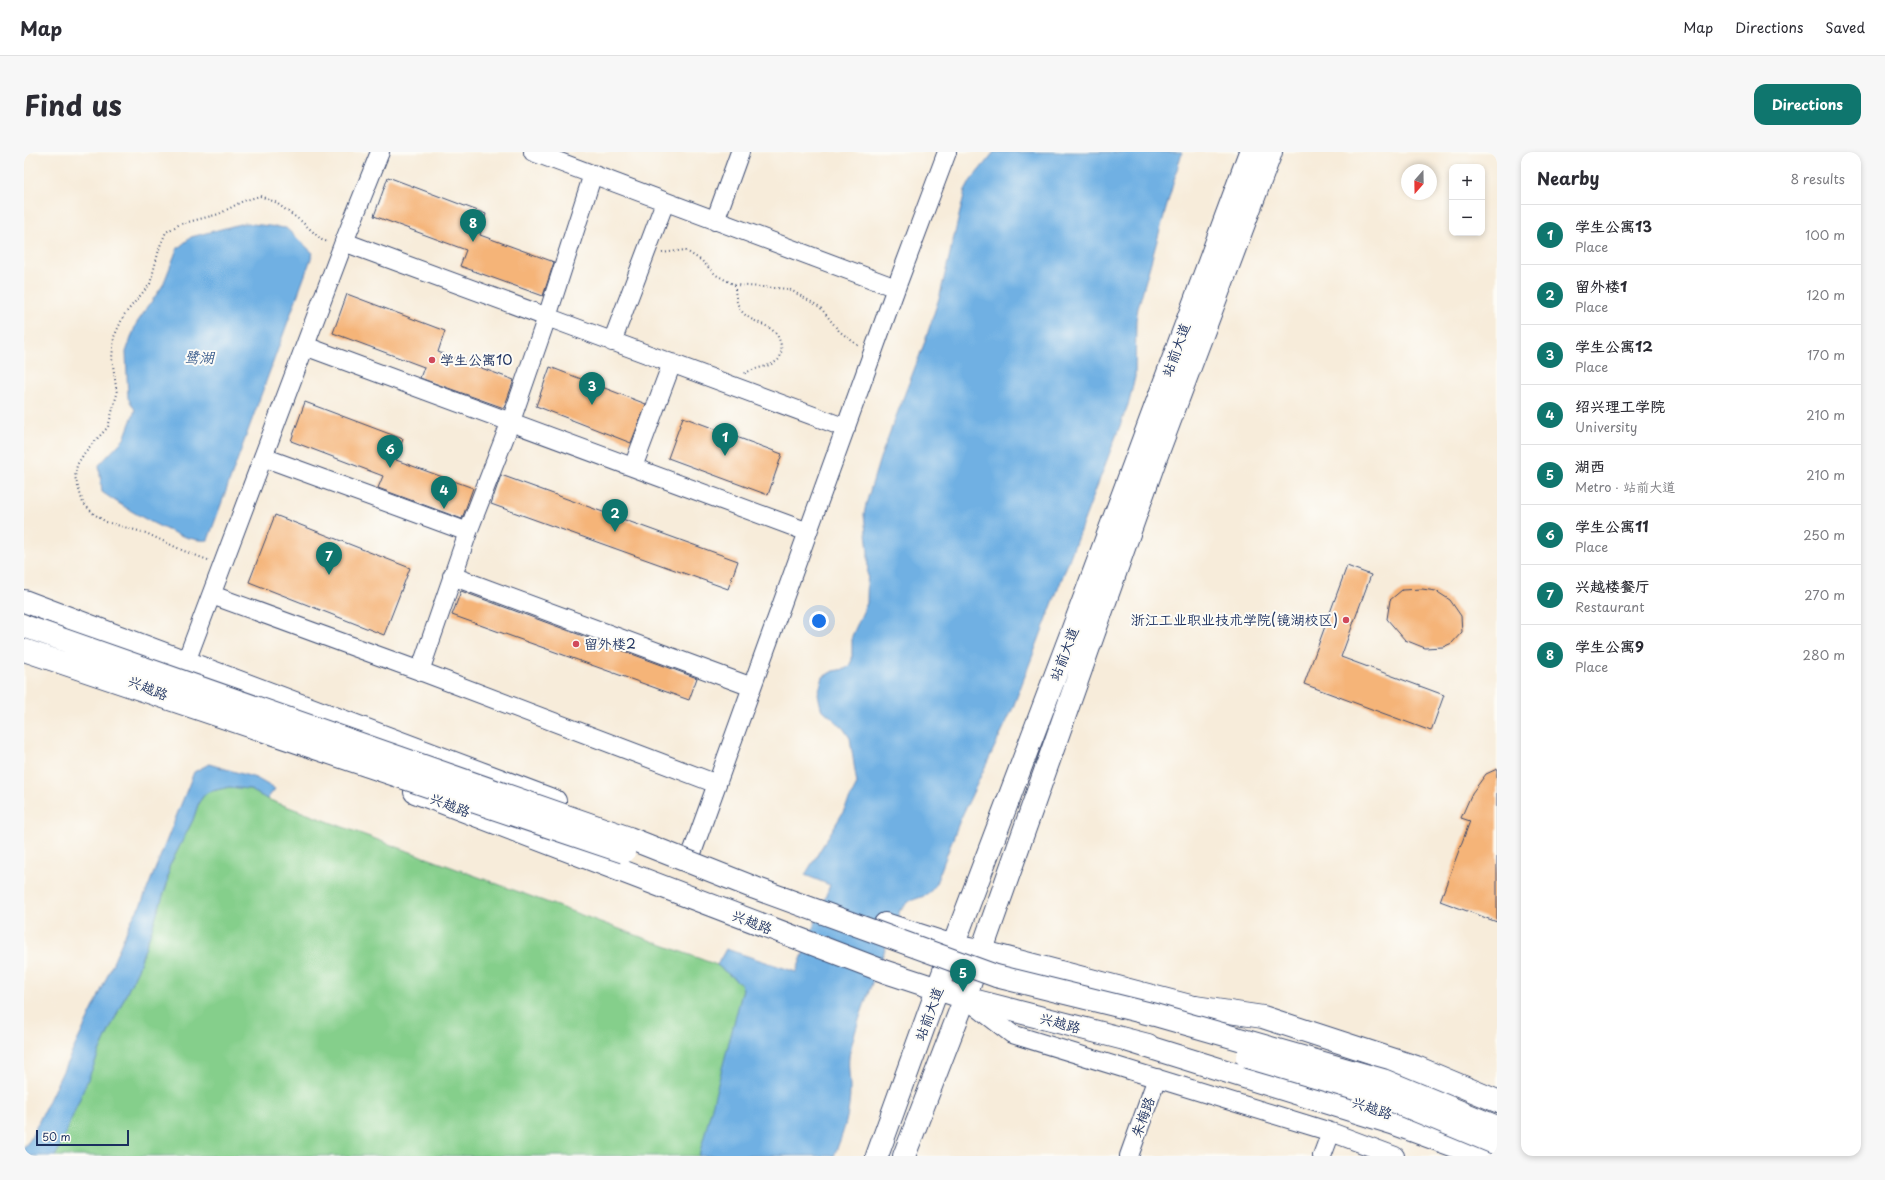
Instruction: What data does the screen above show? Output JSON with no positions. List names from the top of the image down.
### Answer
{
  "streets": {
    "main road": ["站前大道", "兴越路"],
    "street": ["朱梅路"]
  },
  "crossings": [
    ["站前大道", "兴越路"]
  ],
  "water": ["鹭湖"],
  "places": ["学生公寓10", "浙江工业职业技术学院(镜湖校区)", "留外楼2"],
  "scale_bar": "50 m",
  "north": "bottom",
  "page": {
    "header": "Map",
    "nav": ["Map", "Directions", "Saved"],
    "title": "Find us",
    "buttons": "Directions",
    "heading": ["Nearby", "8 results"],
    "map_buttons": ["+", "−"],
    "list": [
      {
        "mark": "1",
        "name": "学生公寓13",
        "note": "Place",
        "value": "100 m"
      },
      {
        "mark": "2",
        "name": "留外楼1",
        "note": "Place",
        "value": "120 m"
      },
      {
        "mark": "3",
        "name": "学生公寓12",
        "note": "Place",
        "value": "170 m"
      },
      {
        "mark": "4",
        "name": "绍兴理工学院",
        "note": "University",
        "value": "210 m"
      },
      {
        "mark": "5",
        "name": "湖西",
        "note": "Metro · 站前大道",
        "value": "210 m"
      },
      {
        "mark": "6",
        "name": "学生公寓11",
        "note": "Place",
        "value": "250 m"
      },
      {
        "mark": "7",
        "name": "兴越楼餐厅",
        "note": "Restaurant",
        "value": "270 m"
      },
      {
        "mark": "8",
        "name": "学生公寓9",
        "note": "Place",
        "value": "280 m"
      }
    ],
    "pins": [
      "8",
      "3",
      "1",
      "6",
      "4",
      "2",
      "7",
      "5"
    ],
    "scale": "50 m"
  }
}
